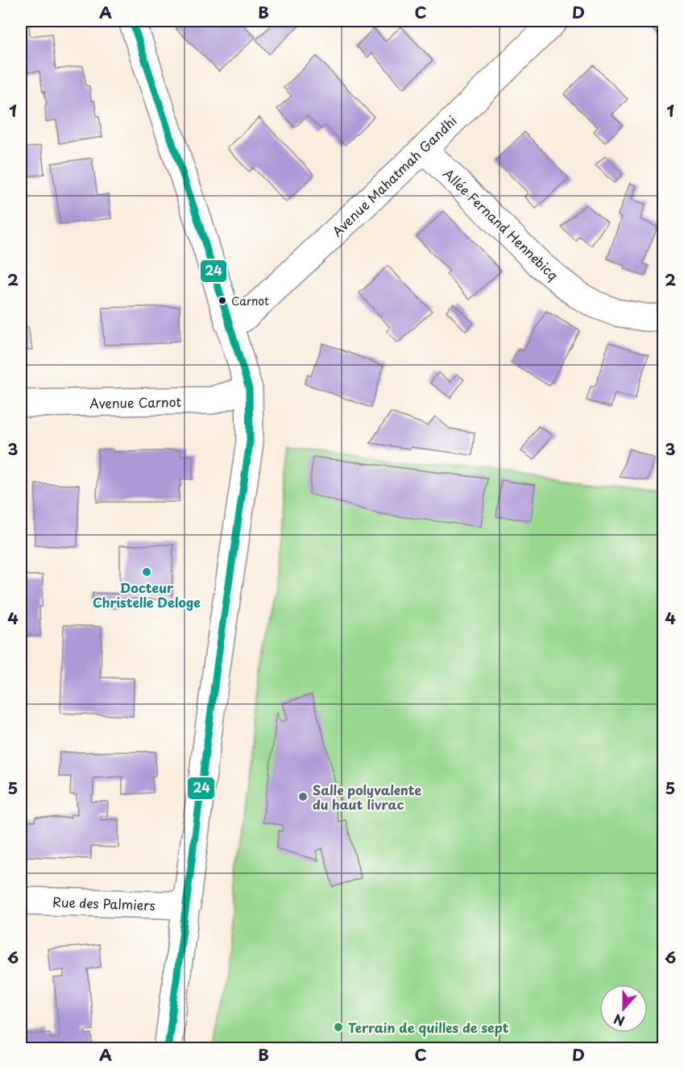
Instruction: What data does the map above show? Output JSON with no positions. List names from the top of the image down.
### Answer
{
  "streets": {
    "street": [
      "Avenue Mahatmah Gandhi",
      "Allée Fernand Hennebicq",
      "Avenue Carnot",
      "Rue des Palmiers"
    ]
  },
  "crossings": [
    ["Avenue Mahatmah Gandhi", "Allée Fernand Hennebicq"]
  ],
  "places": [
    "Carnot",
    "Docteur Christelle Deloge",
    "Salle polyvalente du haut livrac",
    "Terrain de quilles de sept"
  ],
  "lines": ["transit line 24"],
  "north": "bottom",
  "grid": {
    "columns": [
      "A",
      "B",
      "C",
      "D"
    ],
    "rows": [
      "1",
      "2",
      "3",
      "4",
      "5",
      "6"
    ]
  }
}
